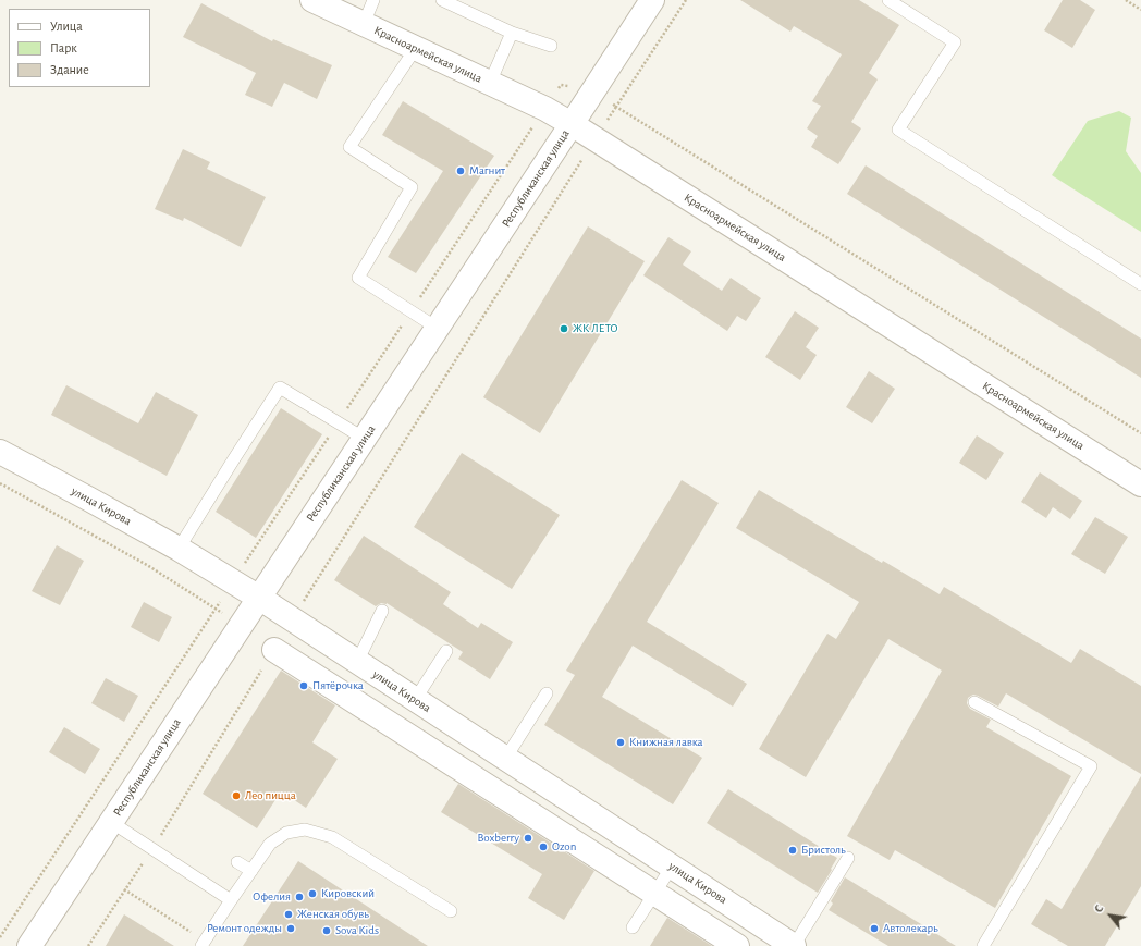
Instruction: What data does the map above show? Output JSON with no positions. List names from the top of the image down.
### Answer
{
  "streets": {
    "street": ["Красноармейская улица", "Республиканская улица", "улица Кирова"]
  },
  "crossings": [
    ["Красноармейская улица", "Республиканская улица"],
    ["Республиканская улица", "улица Кирова"]
  ],
  "places": [
    "Магнит",
    "ЖК ЛЕТО",
    "Пятёрочка",
    "Книжная лавка",
    "Лео пицца",
    "Boxberry",
    "Ozon",
    "Бристоль",
    "Кировский",
    "Офелия",
    "Женская обувь",
    "Ремонт одежды",
    "Автолекарь",
    "Sova Kids"
  ],
  "legend": ["Улица", "Парк", "Здание"],
  "north": "top left"
}
